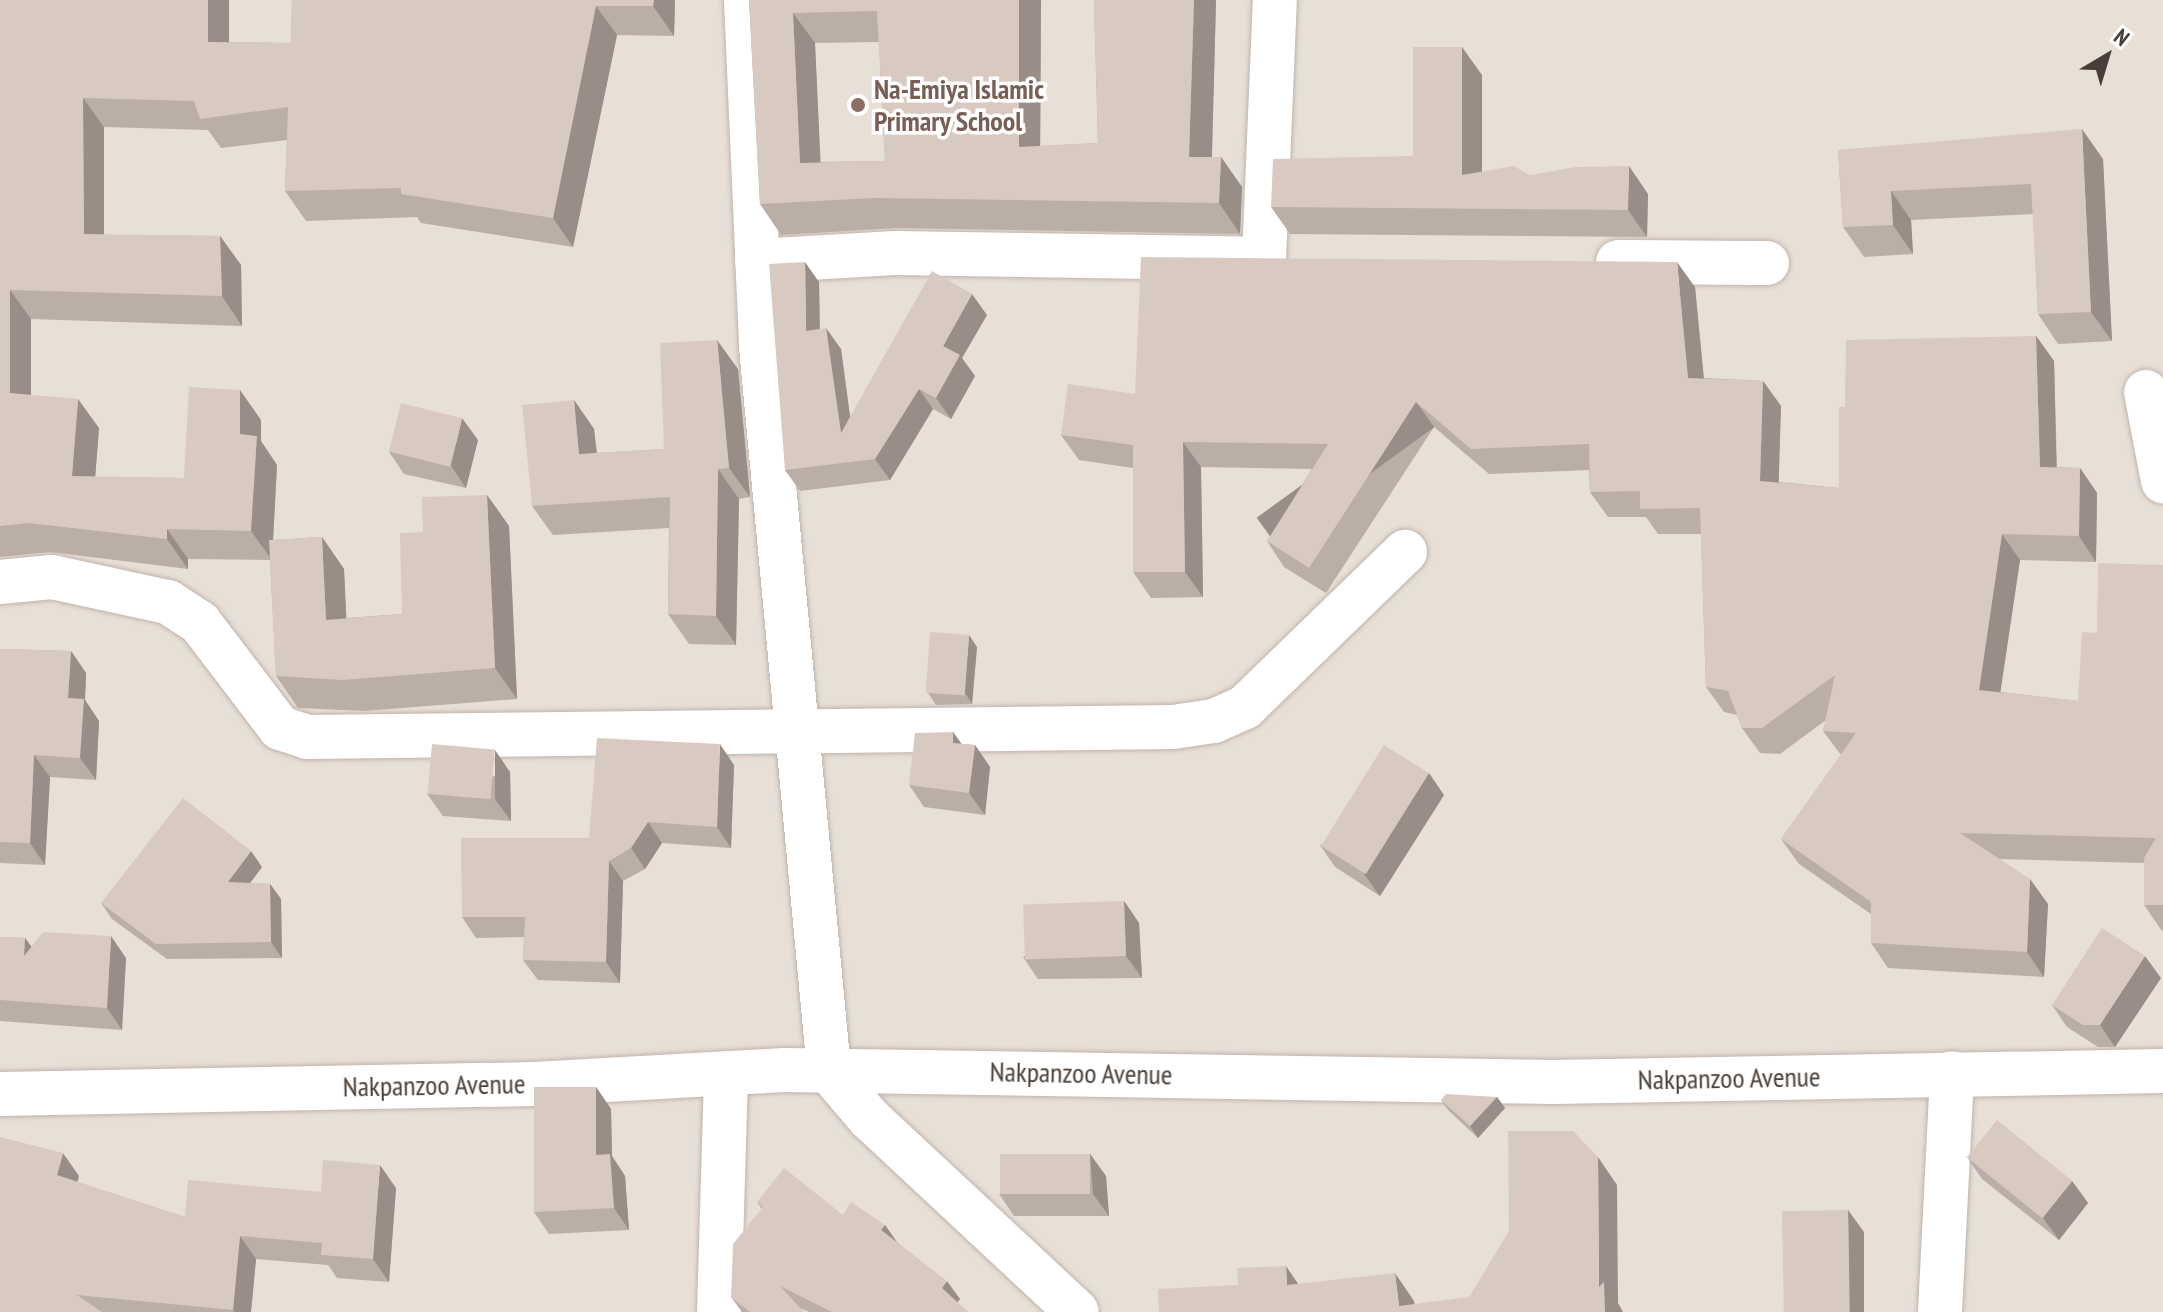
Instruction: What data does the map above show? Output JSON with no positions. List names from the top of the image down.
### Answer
{
  "streets": {
    "street": ["Nakpanzoo Avenue"]
  },
  "places": ["Na-Emiya Islamic Primary School"],
  "north": "top right"
}
